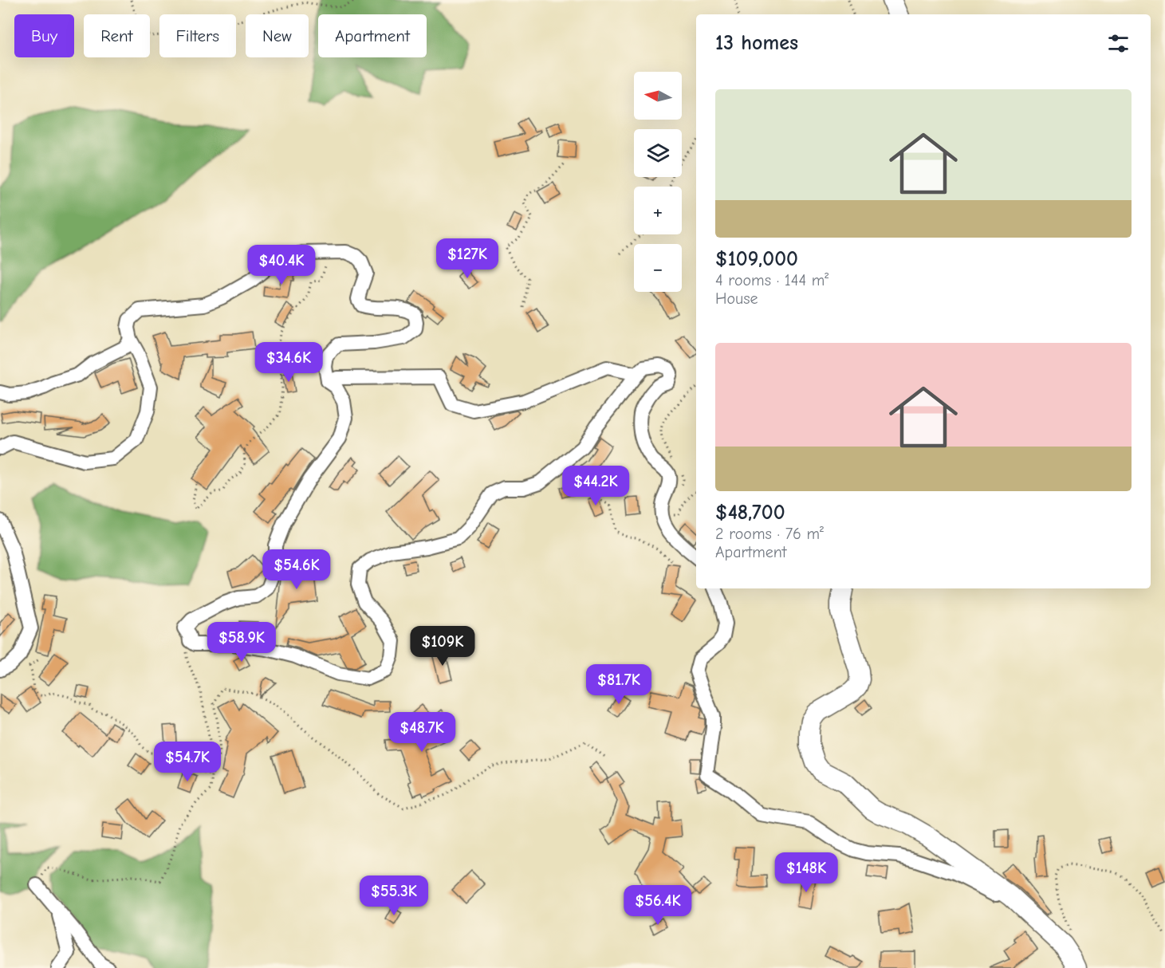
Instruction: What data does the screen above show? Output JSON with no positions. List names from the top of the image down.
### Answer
{
  "north": "left",
  "page": {
    "chip": [
      "Buy",
      "Rent",
      "Filters",
      "New",
      "Apartment"
    ],
    "heading": "13 homes",
    "map_buttons": ["+", "−"],
    "list": [
      {
        "name": "$109,000",
        "note": "4 rooms · 144 m² · House"
      },
      {
        "name": "$48,700",
        "note": "2 rooms · 76 m² · Apartment"
      }
    ],
    "price": [
      "$127K",
      "$40.4K",
      "$34.6K",
      "$44.2K",
      "$54.6K",
      "$58.9K",
      "$109K",
      "$81.7K",
      "$48.7K",
      "$54.7K",
      "$148K",
      "$55.3K",
      "$56.4K"
    ]
  }
}
